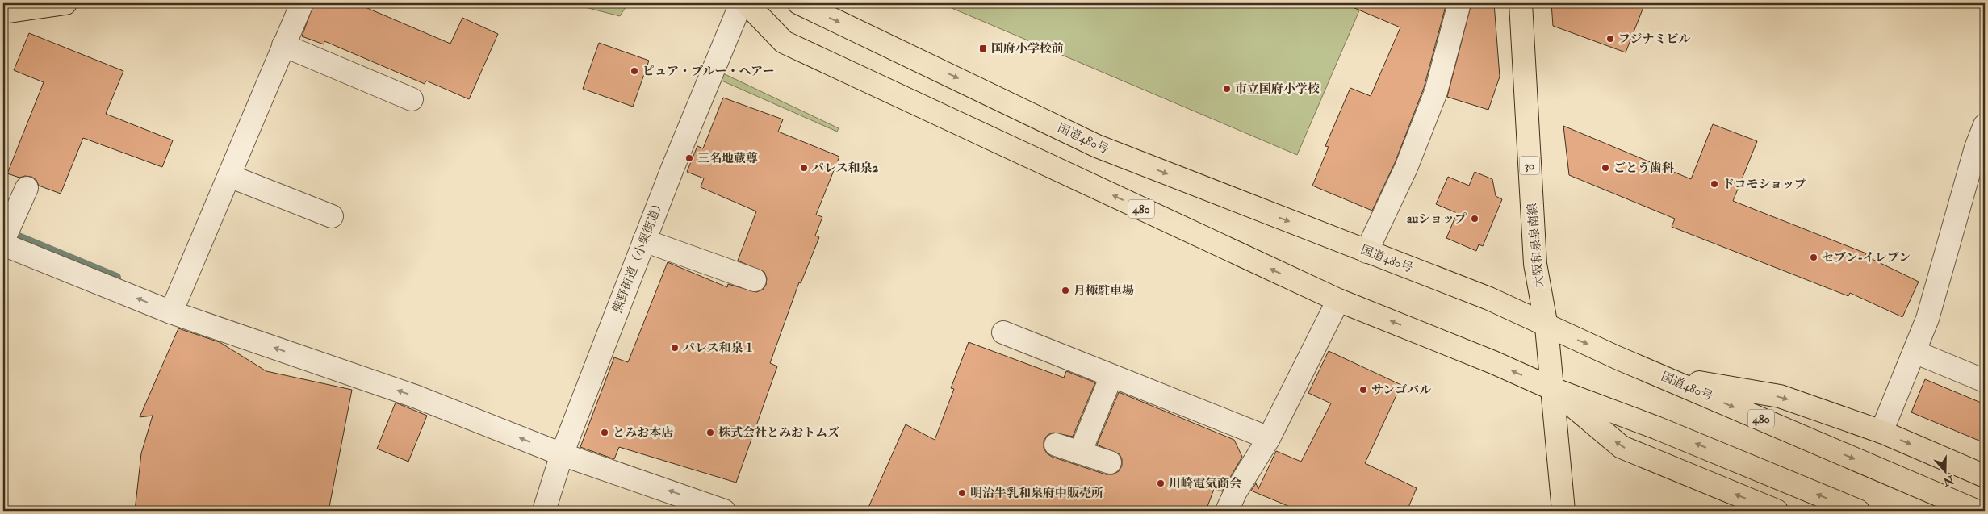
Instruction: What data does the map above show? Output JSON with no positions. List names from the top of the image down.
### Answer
{
  "streets": {
    "main road": [
      "国道480号",
      "30",
      "480",
      "大阪和泉泉南線"
    ],
    "street": ["熊野街道（小栗街道）"]
  },
  "crossings": [
    ["国道480号", "480"],
    ["国道480号", "大阪和泉泉南線"],
    ["480", "大阪和泉泉南線"]
  ],
  "places": {
    "other": [
      "フジナミビル",
      "ピュア・ブルー・ヘアー",
      "市立国府小学校",
      "三名地蔵尊",
      "パレス和泉2",
      "ごとう歯科",
      "ドコモショップ",
      "auショップ",
      "セブン-イレブン",
      "月極駐車場",
      "パレス和泉１",
      "サンゴバル",
      "とみお本店",
      "株式会社とみおトムズ",
      "川崎電気商会",
      "明治牛乳和泉府中販売所"
    ],
    "transit": ["国府小学校前"]
  },
  "north": "bottom"
}
